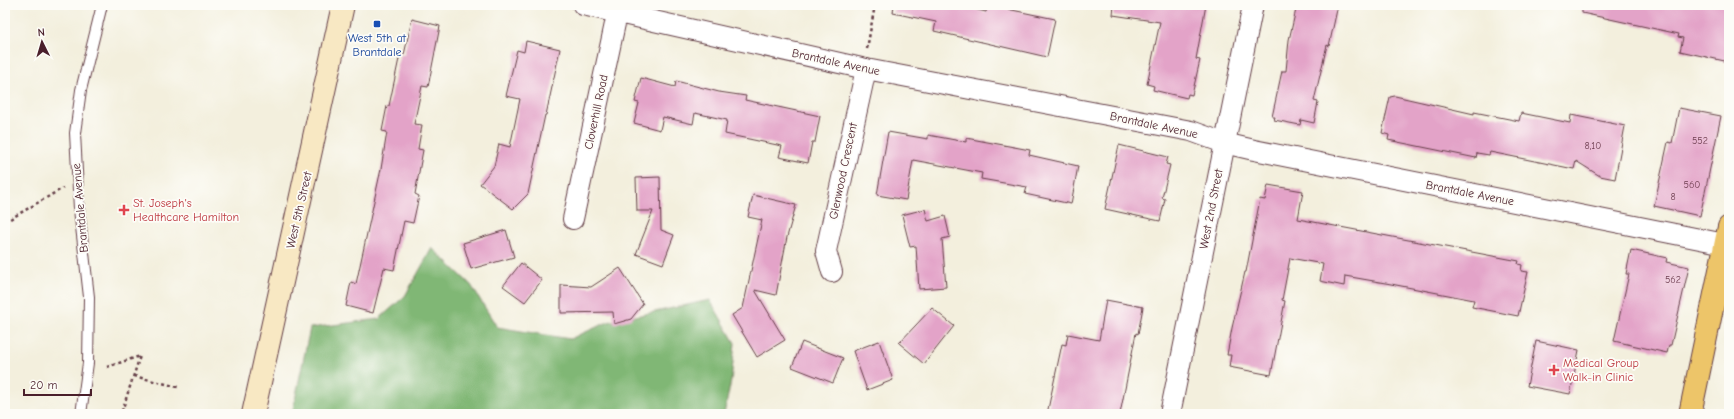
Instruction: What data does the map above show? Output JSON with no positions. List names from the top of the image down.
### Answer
{
  "streets": {
    "main road": ["West 5th Street"],
    "street": [
      "Brantdale Avenue",
      "Cloverhill Road",
      "Glenwood Crescent",
      "West 2nd Street"
    ]
  },
  "crossings": [
    ["Brantdale Avenue", "Cloverhill Road"],
    ["Brantdale Avenue", "Glenwood Crescent"],
    ["Brantdale Avenue", "West 2nd Street"]
  ],
  "places": {
    "transit": ["West 5th at Brantdale"],
    "health": ["St. Joseph's Healthcare Hamilton", "Medical Group Walk-in Clinic"]
  },
  "house_numbers": [
    "552",
    "8,10",
    "560",
    "8",
    "562"
  ],
  "scale_bar": "20 m",
  "north": "top"
}
